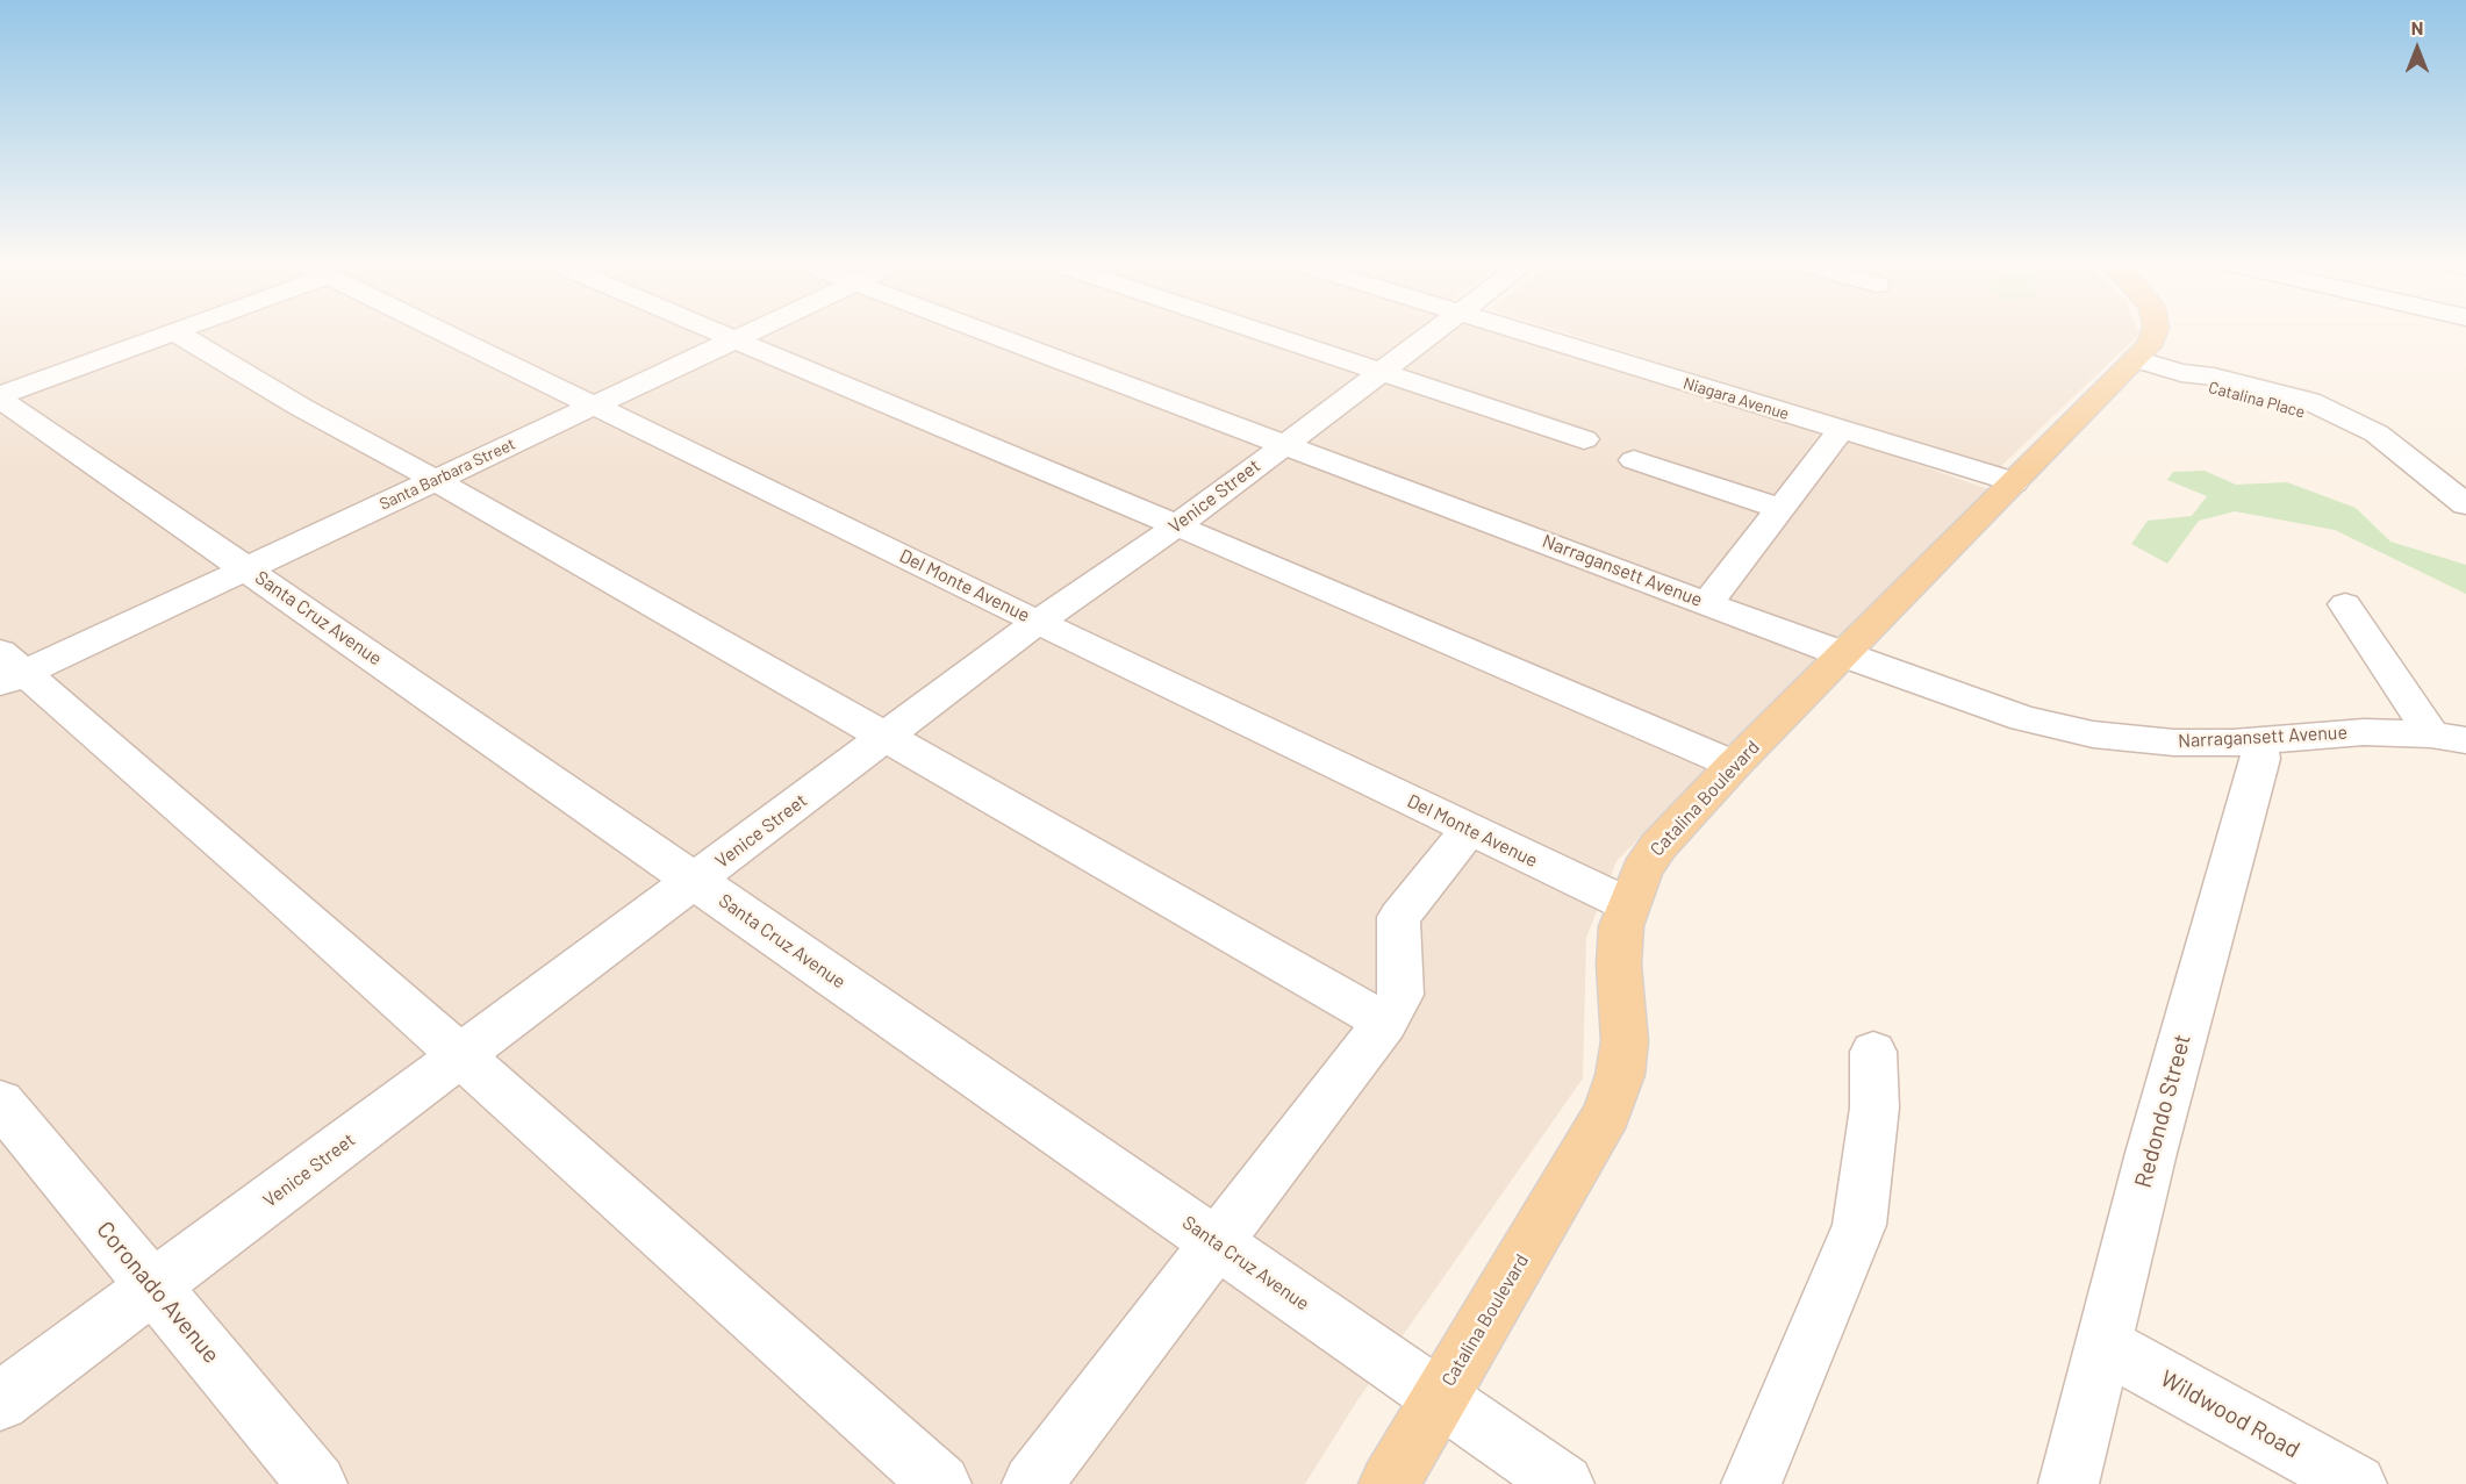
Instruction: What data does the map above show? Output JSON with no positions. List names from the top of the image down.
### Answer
{
  "streets": {
    "main road": ["Catalina Boulevard"],
    "street": [
      "Niagara Avenue",
      "Catalina Place",
      "Santa Barbara Street",
      "Venice Street",
      "Narragansett Avenue",
      "Del Monte Avenue",
      "Santa Cruz Avenue",
      "Redondo Street",
      "Coronado Avenue",
      "Wildwood Road"
    ]
  },
  "crossings": [
    ["Niagara Avenue", "Catalina Boulevard"],
    ["Catalina Place", "Catalina Boulevard"],
    ["Santa Barbara Street", "Del Monte Avenue"],
    ["Santa Barbara Street", "Santa Cruz Avenue"],
    ["Venice Street", "Narragansett Avenue"],
    ["Venice Street", "Del Monte Avenue"],
    ["Venice Street", "Santa Cruz Avenue"],
    ["Venice Street", "Coronado Avenue"],
    ["Narragansett Avenue", "Catalina Boulevard"],
    ["Narragansett Avenue", "Redondo Street"],
    ["Del Monte Avenue", "Catalina Boulevard"],
    ["Santa Cruz Avenue", "Catalina Boulevard"],
    ["Redondo Street", "Wildwood Road"]
  ],
  "north": "top"
}
